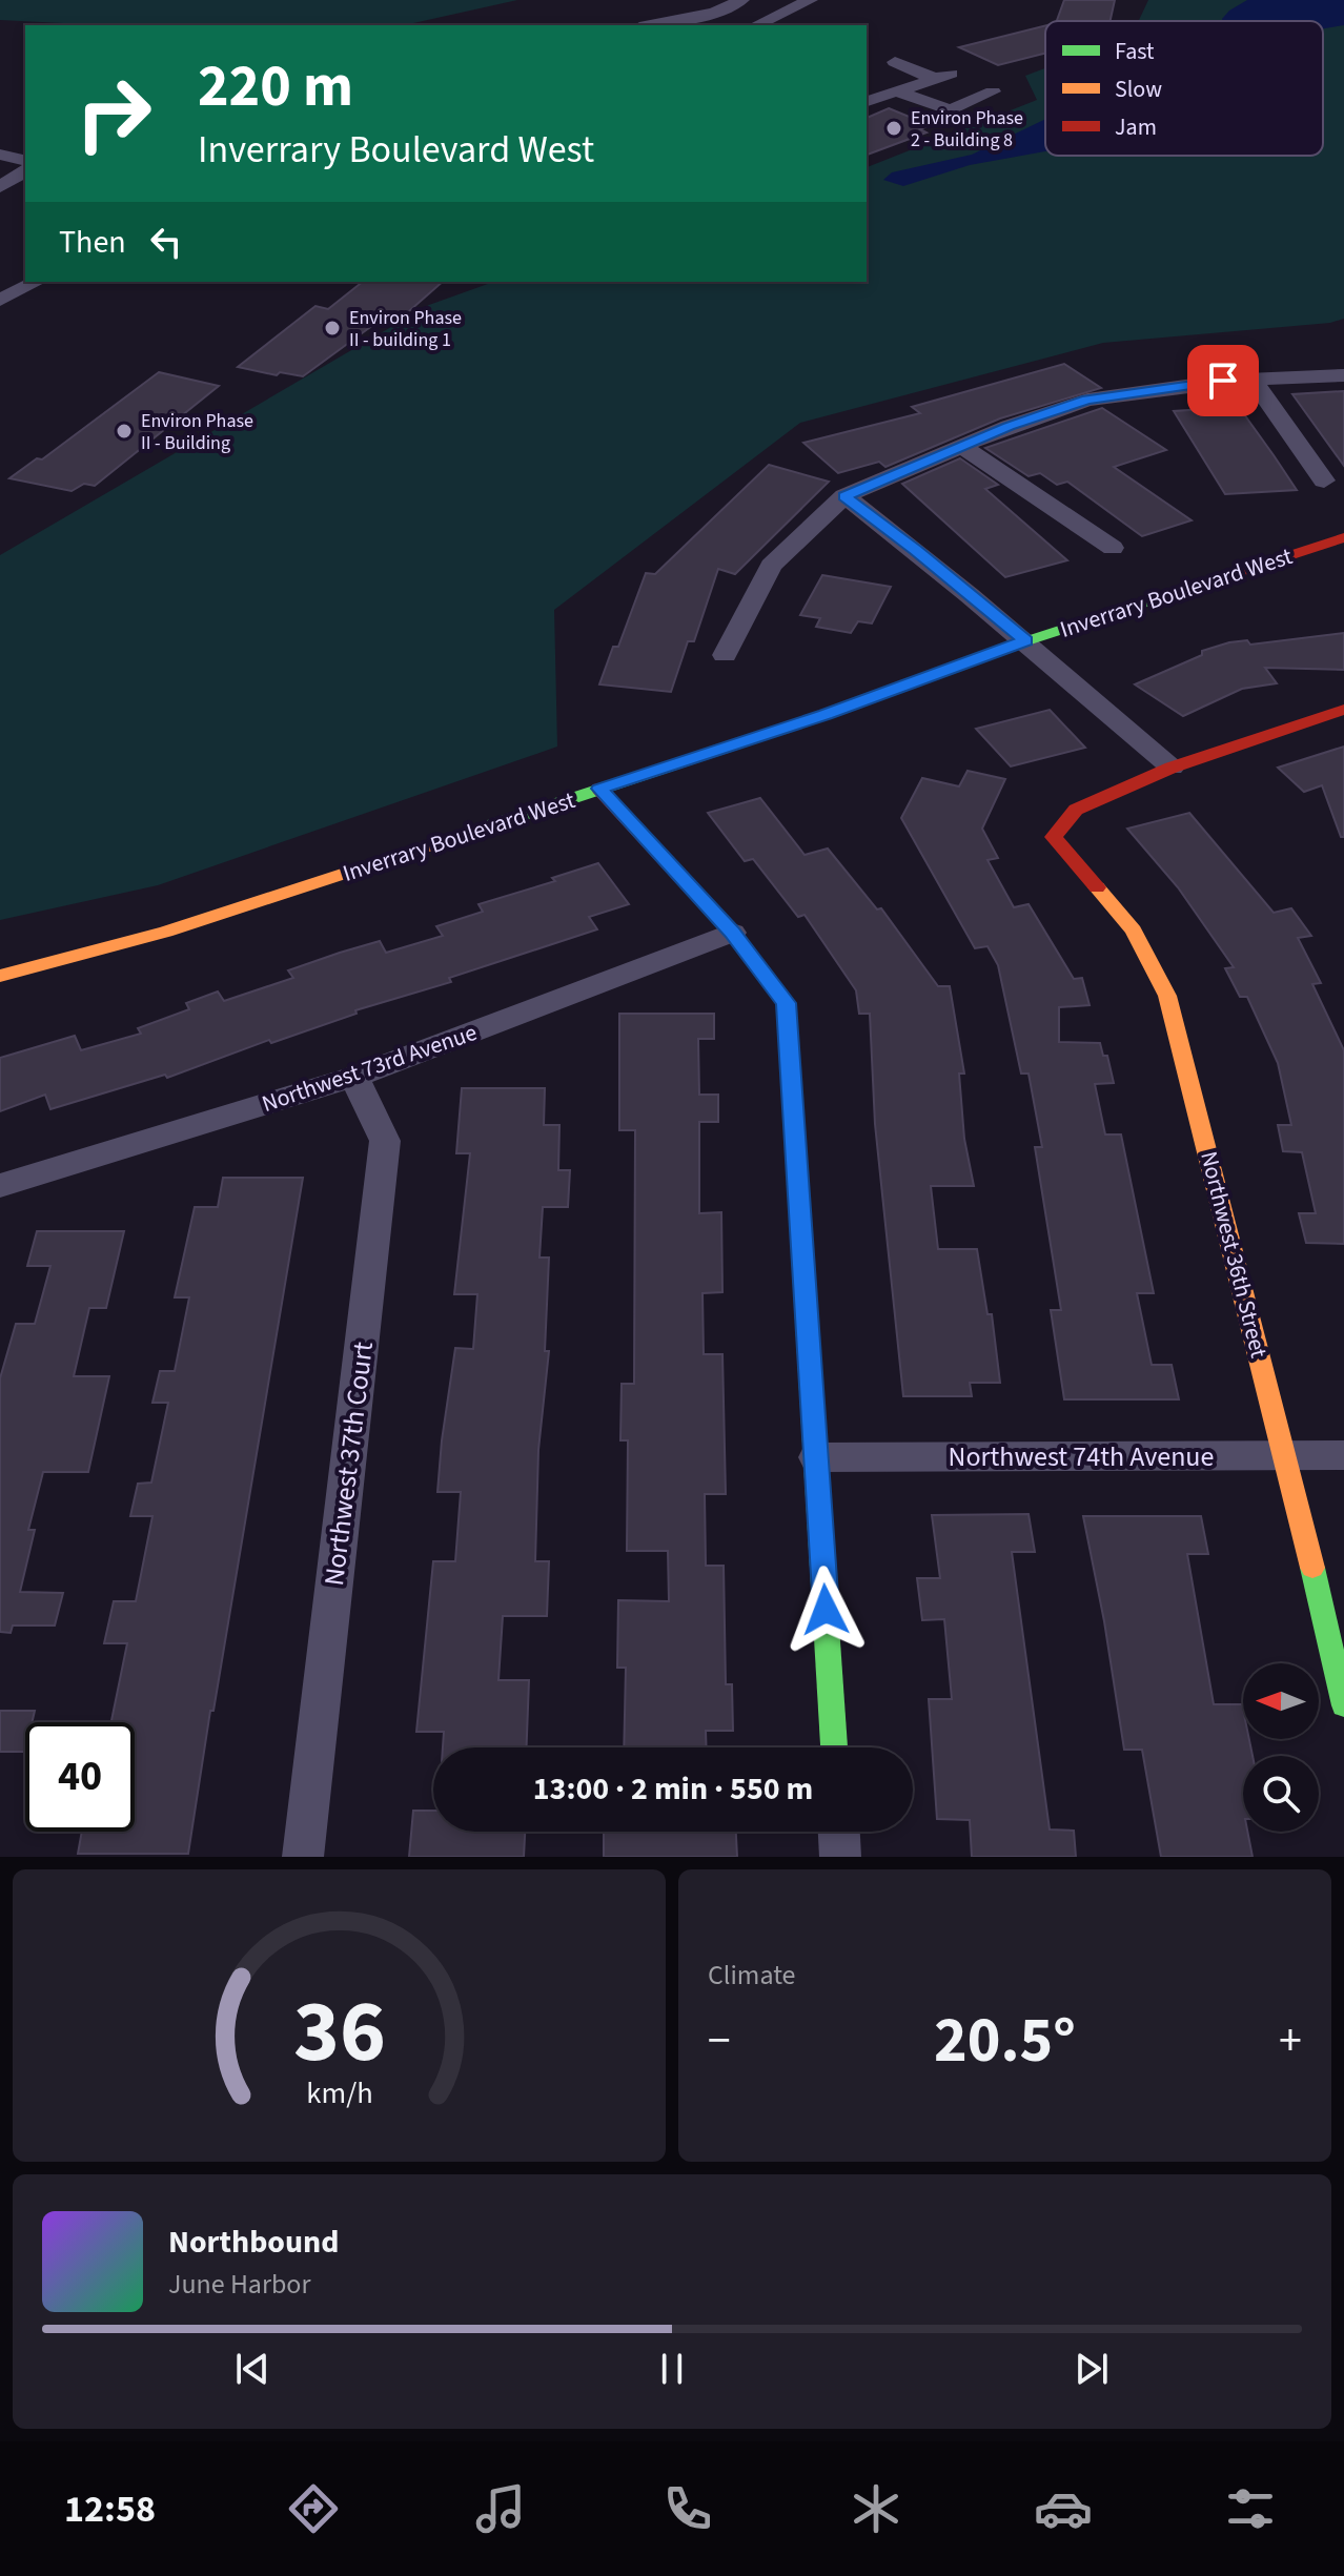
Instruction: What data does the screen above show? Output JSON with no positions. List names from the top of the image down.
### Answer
{
  "streets": {
    "street": [
      "Inverrary Boulevard West",
      "Northwest 73rd Avenue",
      "Northwest 36th Street",
      "Northwest 74th Avenue",
      "Northwest 37th Court"
    ]
  },
  "crossings": [
    ["Northwest 73rd Avenue", "Northwest 37th Court"],
    ["Northwest 36th Street", "Northwest 74th Avenue"]
  ],
  "places": ["Environ Phase 2 - Building 8", "Environ Phase II - building 1", "Environ Phase II - Building"],
  "legend": ["Fast", "Slow", "Jam"],
  "north": "left",
  "page": {
    "turn": ["220 m", "Inverrary Boulevard West"],
    "then": "Then",
    "limit": "40",
    "trip": "13:00 · 2 min · 550 m",
    "tile": "Climate",
    "heat": ["−", "20.5°", "+"],
    "song": ["Northbound", "June Harbor"],
    "tabs": "12:58",
    "gauge": ["36", "km/h"]
  }
}
